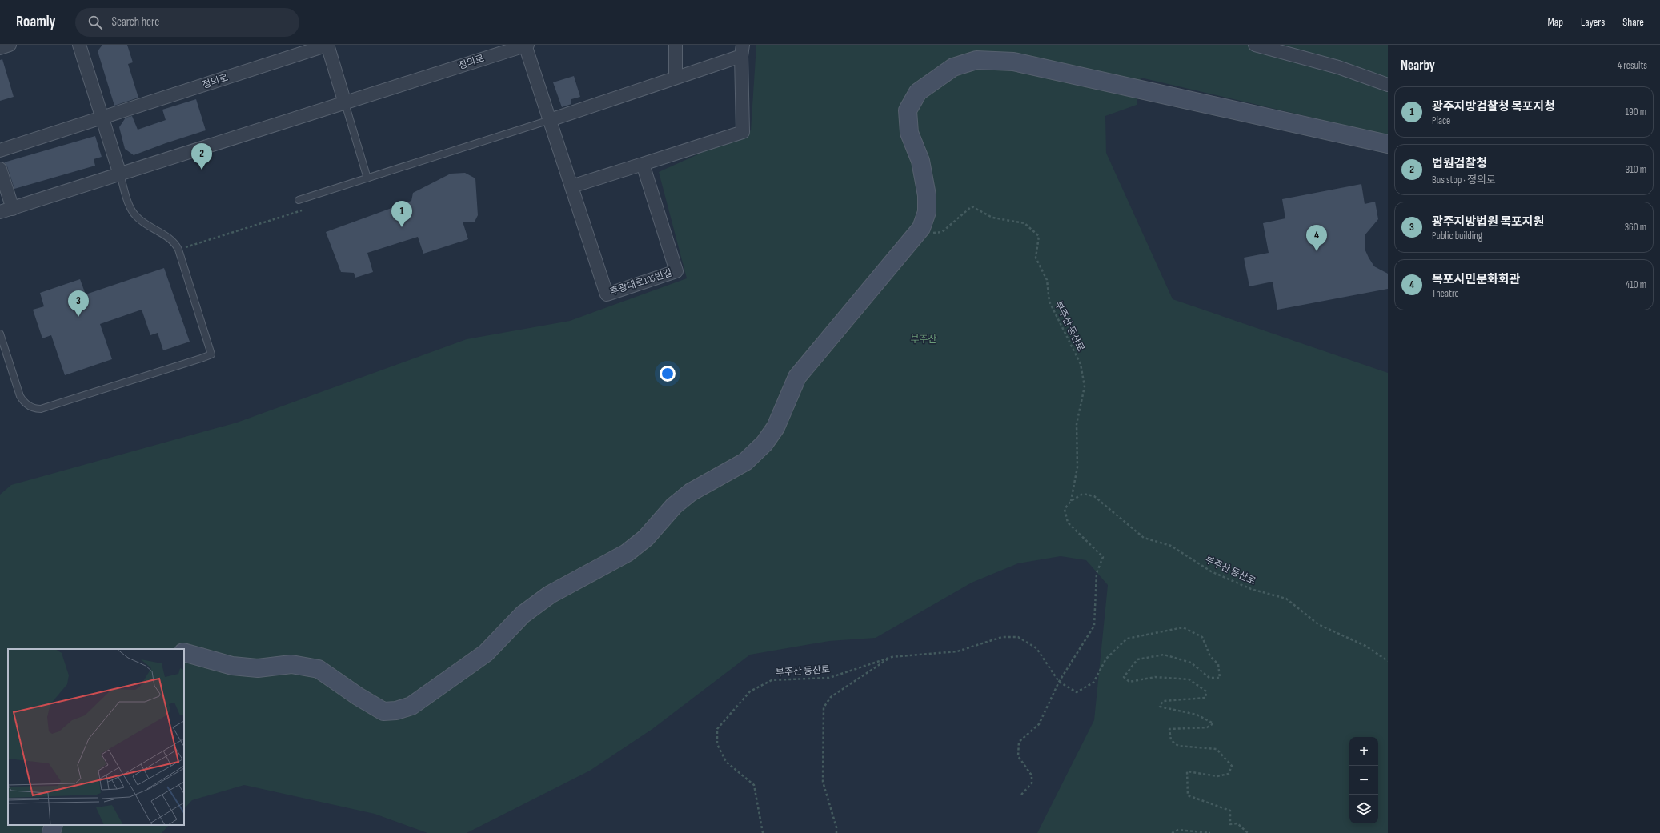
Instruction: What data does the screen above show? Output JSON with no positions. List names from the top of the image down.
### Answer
{
  "streets": {
    "street": ["정의로", "후광대로105번길"],
    "path": ["부주산 등산로"]
  },
  "crossings": [
    ["정의로", "후광대로105번길"]
  ],
  "parks": ["부주산"],
  "page": {
    "header": "Roamly",
    "search": "Search here",
    "nav": ["Map", "Layers", "Share"],
    "heading": ["Nearby", "4 results"],
    "list": [
      {
        "mark": "1",
        "name": "광주지방검찰청 목포지청",
        "note": "Place",
        "value": "190 m"
      },
      {
        "mark": "2",
        "name": "법원검찰청",
        "note": "Bus stop · 정의로",
        "value": "310 m"
      },
      {
        "mark": "3",
        "name": "광주지방법원 목포지원",
        "note": "Public building",
        "value": "360 m"
      },
      {
        "mark": "4",
        "name": "목포시민문화회관",
        "note": "Theatre",
        "value": "410 m"
      }
    ],
    "pins": [
      "2",
      "1",
      "4",
      "3"
    ],
    "map_buttons": ["+", "−"]
  }
}
